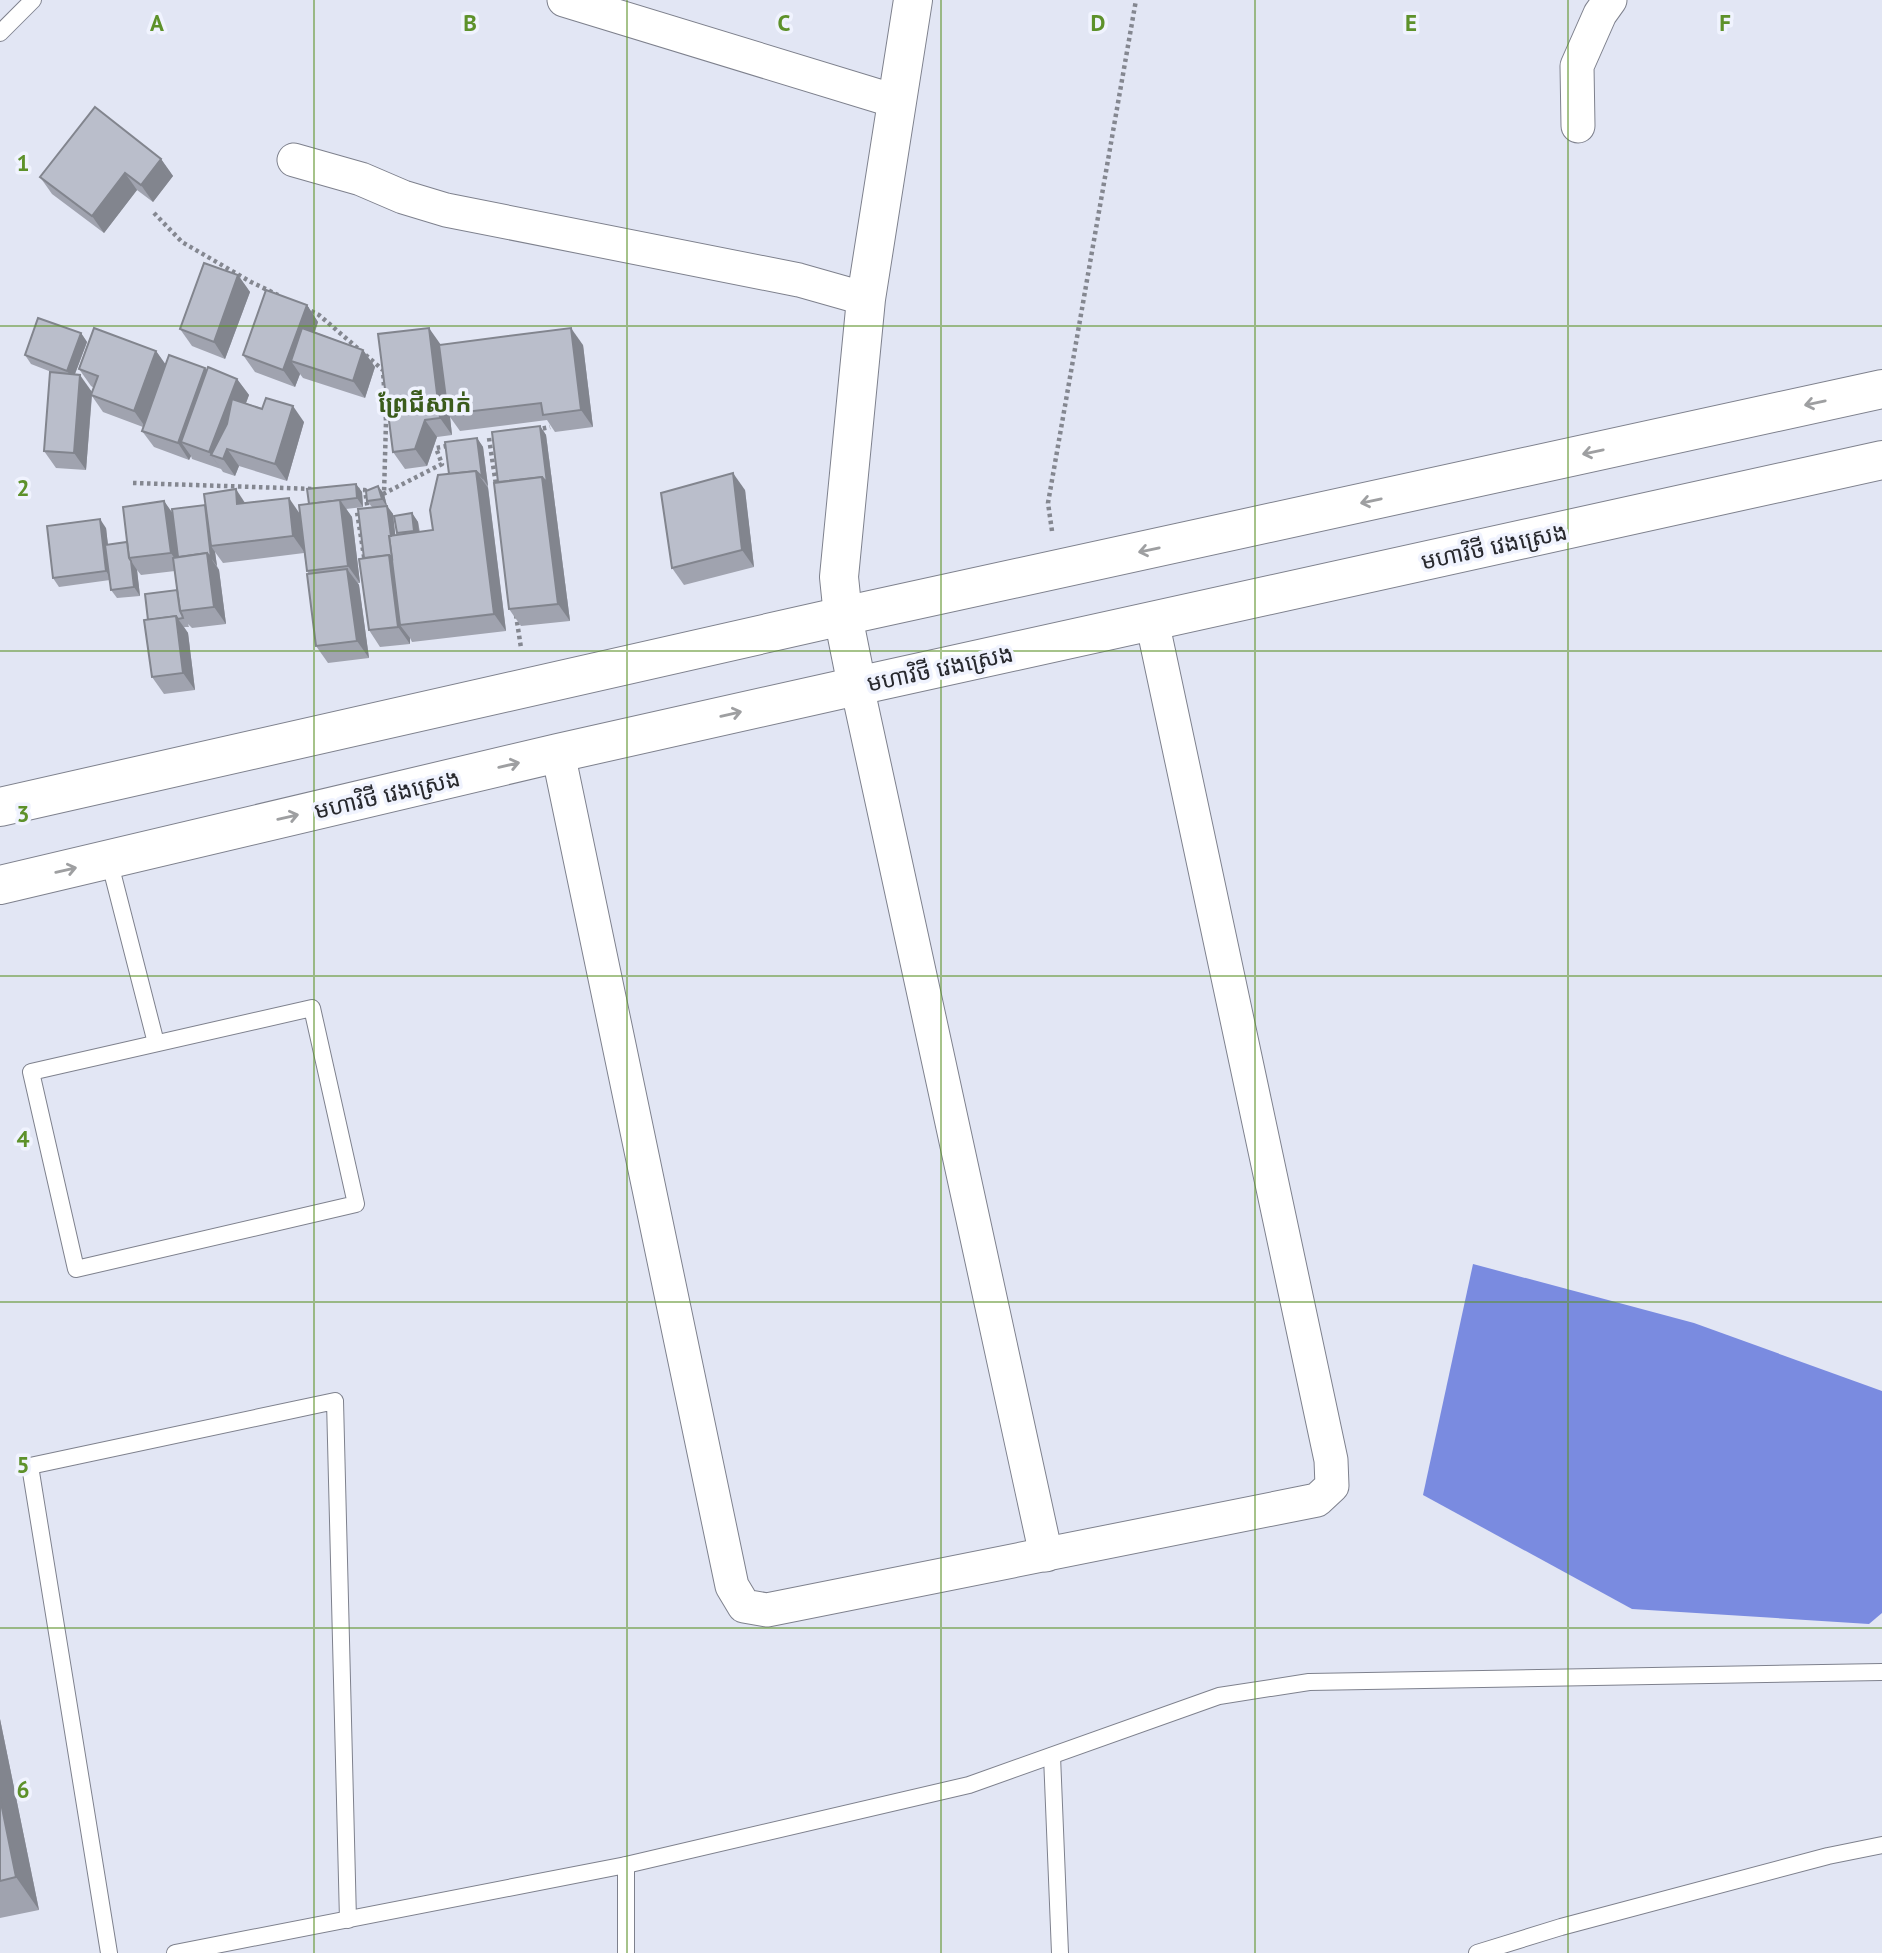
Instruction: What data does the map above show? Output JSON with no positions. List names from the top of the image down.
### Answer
{
  "streets": {
    "main road": ["មហាវិថី វេងស្រេង"]
  },
  "districts": ["ព្រែជីសាក់"],
  "grid": {
    "columns": [
      "A",
      "B",
      "C",
      "D",
      "E",
      "F"
    ],
    "rows": [
      "1",
      "2",
      "3",
      "4",
      "5",
      "6"
    ]
  }
}
